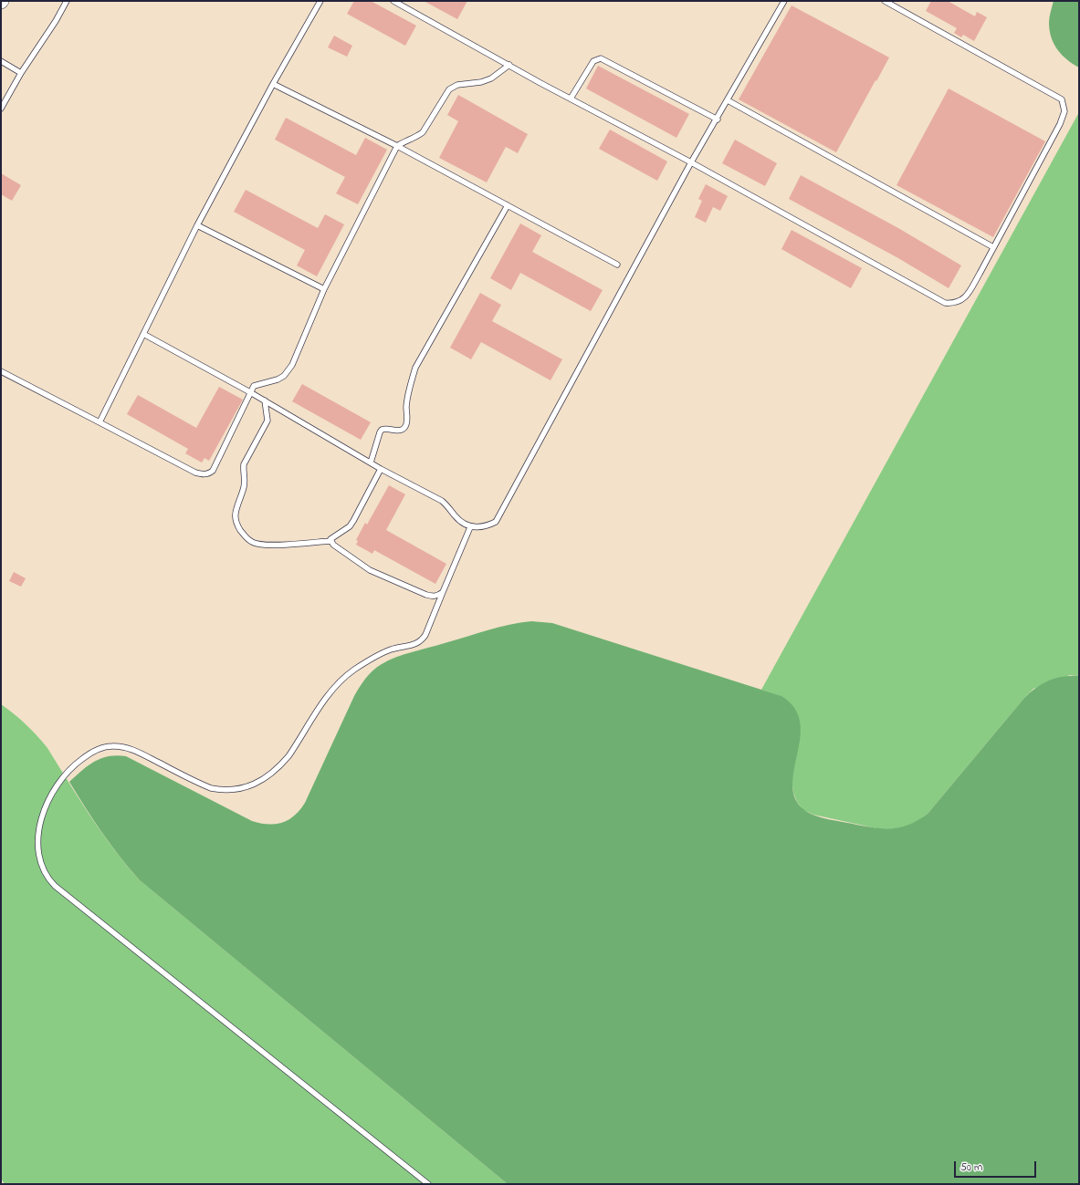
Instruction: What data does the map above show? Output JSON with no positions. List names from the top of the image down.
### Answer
{
  "scale_bar": "50 m"
}
